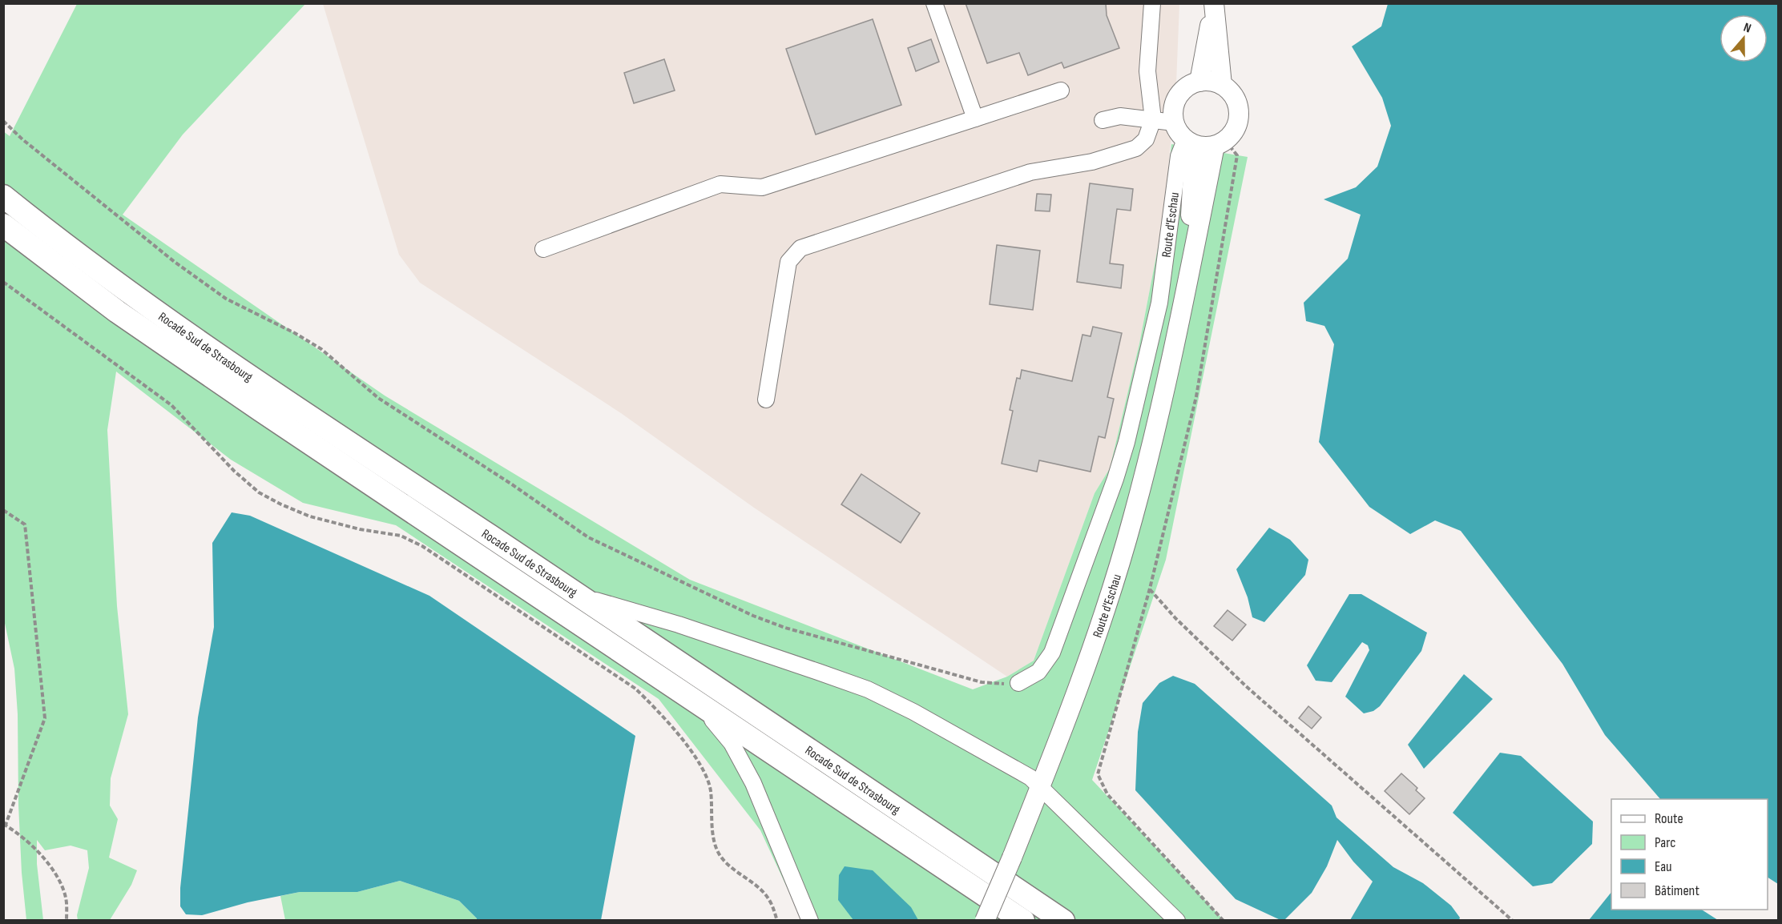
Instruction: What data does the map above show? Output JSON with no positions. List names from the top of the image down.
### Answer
{
  "streets": {
    "highway": ["Rocade Sud de Strasbourg"],
    "main road": ["Route d'Eschau"]
  },
  "legend": [
    "Route",
    "Parc",
    "Eau",
    "Bâtiment"
  ],
  "north": "top"
}
